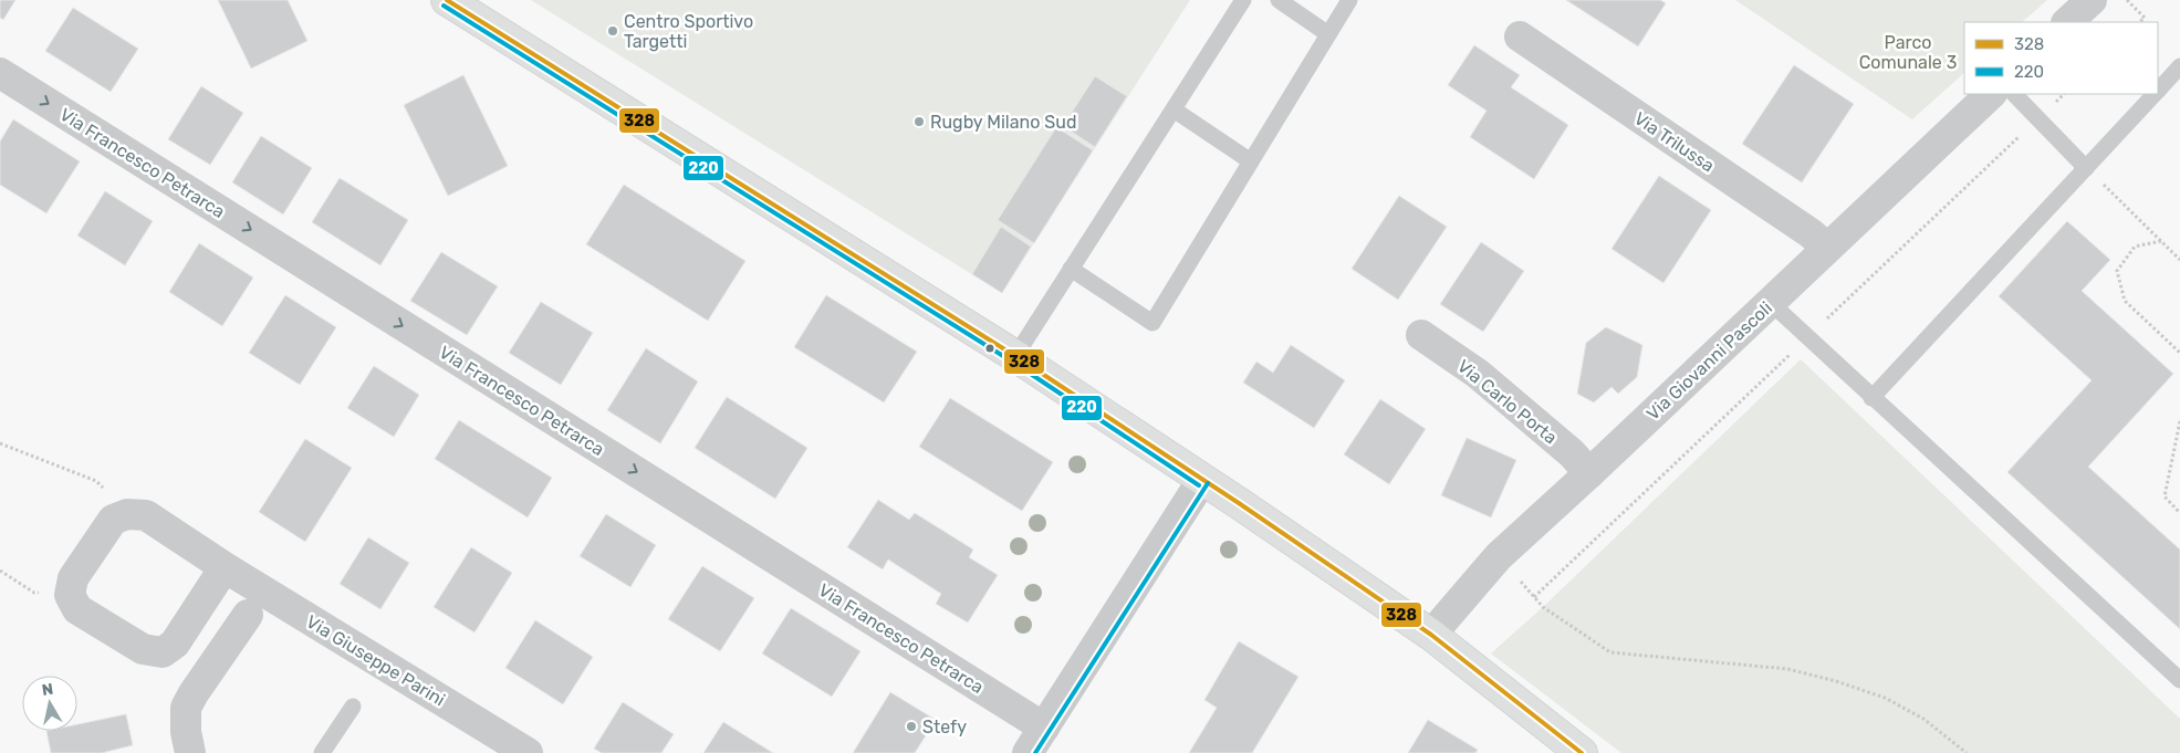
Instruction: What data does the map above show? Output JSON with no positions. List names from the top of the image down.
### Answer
{
  "streets": {
    "street": [
      "Via Trilussa",
      "Via Francesco Petrarca",
      "Via Giovanni Pascoli",
      "Via Carlo Porta",
      "Via Giuseppe Parini"
    ]
  },
  "crossings": [
    ["Via Trilussa", "Via Giovanni Pascoli"],
    ["Via Giovanni Pascoli", "Via Carlo Porta"]
  ],
  "one_way": ["Via Francesco Petrarca"],
  "parks": ["Parco Comunale 3"],
  "places": ["Centro Sportivo Targetti", "Rugby Milano Sud", "Stefy"],
  "lines": ["transit line 328", "transit line 220"],
  "legend": ["328", "220"],
  "north": "top"
}
